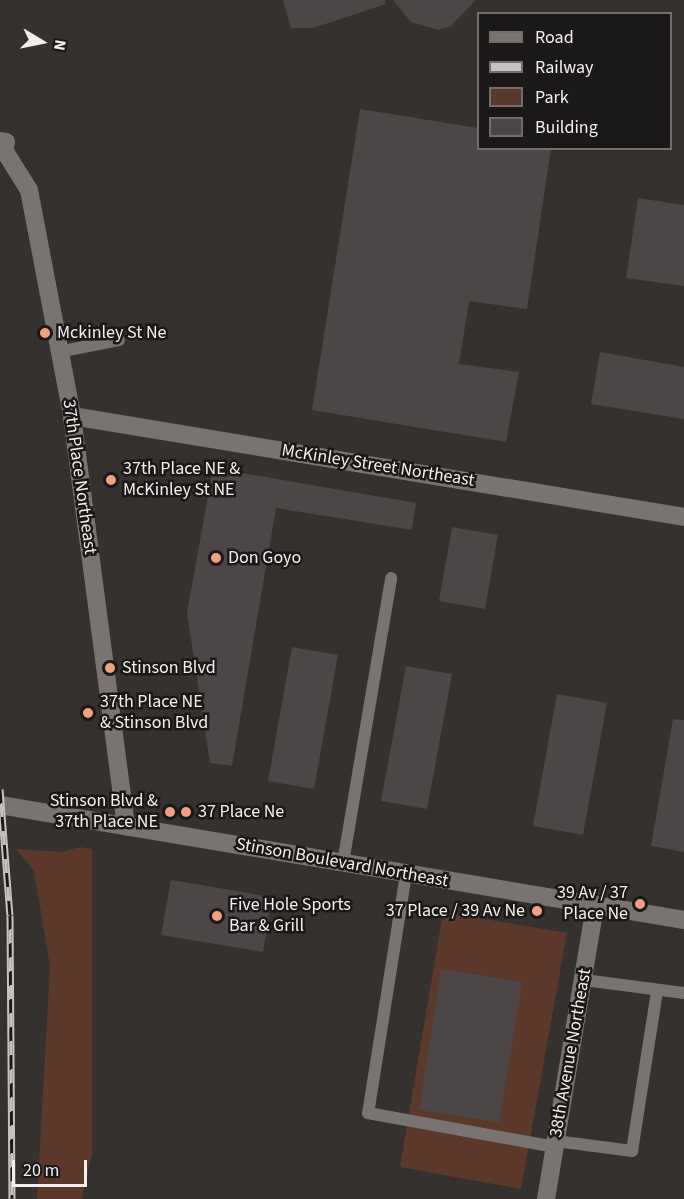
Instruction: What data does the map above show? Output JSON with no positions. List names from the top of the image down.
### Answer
{
  "streets": {
    "street": [
      "McKinley Street Northeast",
      "37th Place Northeast",
      "Stinson Boulevard Northeast",
      "38th Avenue Northeast"
    ]
  },
  "crossings": [
    ["McKinley Street Northeast", "37th Place Northeast"],
    ["37th Place Northeast", "Stinson Boulevard Northeast"],
    ["Stinson Boulevard Northeast", "38th Avenue Northeast"]
  ],
  "places": [
    "Mckinley St Ne",
    "37th Place NE & McKinley St NE",
    "Don Goyo",
    "Stinson Blvd",
    "37th Place NE & Stinson Blvd",
    "Stinson Blvd & 37th Place NE",
    "37 Place Ne",
    "39 Av / 37 Place Ne",
    "37 Place / 39 Av Ne",
    "Five Hole Sports Bar & Grill"
  ],
  "legend": [
    "Road",
    "Railway",
    "Park",
    "Building"
  ],
  "scale_bar": "20 m",
  "north": "right"
}
